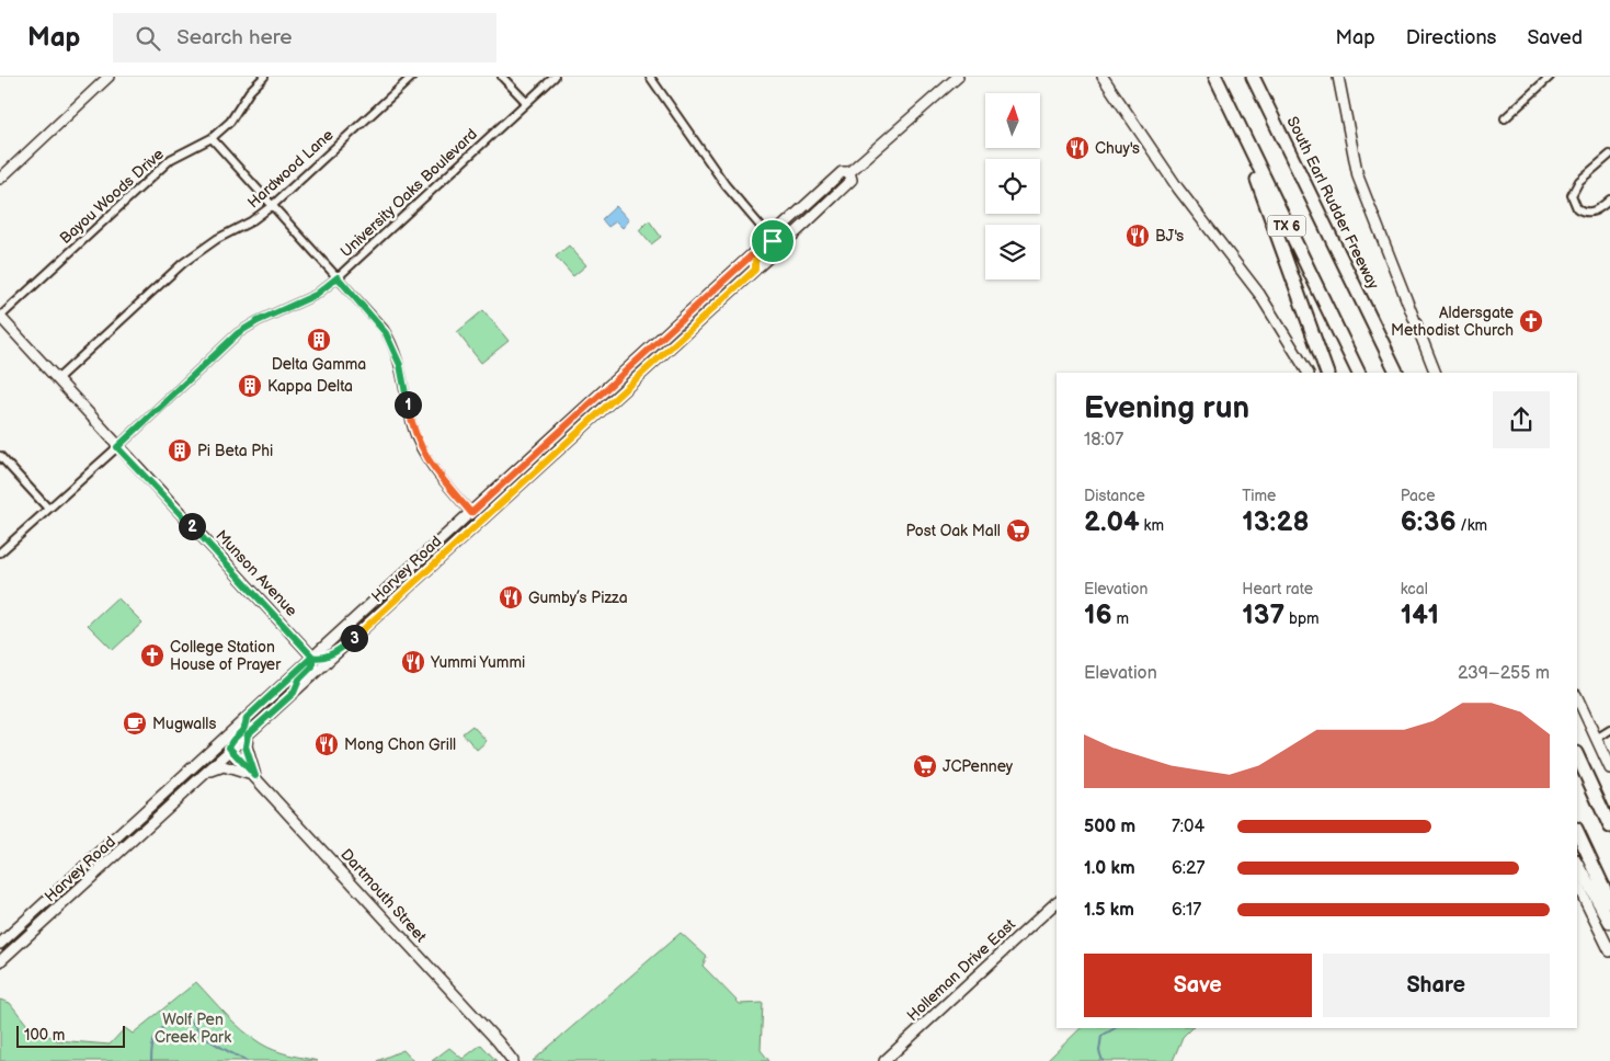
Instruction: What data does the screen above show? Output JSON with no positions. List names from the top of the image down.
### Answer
{
  "streets": {
    "highway": ["South Earl Rudder Freeway", "TX 6"],
    "main road": [
      "Harvey Road",
      "Munson Avenue",
      "Dartmouth Street",
      "Holleman Drive East"
    ],
    "street": ["Hardwood Lane", "University Oaks Boulevard", "Bayou Woods Drive"]
  },
  "crossings": [
    ["Hardwood Lane", "Munson Avenue"],
    ["University Oaks Boulevard", "Munson Avenue"],
    ["Bayou Woods Drive", "Munson Avenue"],
    ["Harvey Road", "Munson Avenue"],
    ["Harvey Road", "Dartmouth Street"]
  ],
  "parks": ["Wolf Pen Creek Park"],
  "places": {
    "restaurant": [
      "Chuy's",
      "BJ's",
      "Gumby’s Pizza",
      "Yummi Yummi",
      "Mong Chon Grill"
    ],
    "church": ["Aldersgate Methodist Church", "College Station House of Prayer"],
    "building": ["Delta Gamma", "Kappa Delta", "Pi Beta Phi"],
    "supermarket": ["Post Oak Mall", "JCPenney"],
    "cafe": ["Mugwalls"]
  },
  "scale_bar": "100 m",
  "north": "top",
  "page": {
    "header": "Map",
    "search": "Search here",
    "nav": ["Map", "Directions", "Saved"],
    "heading": ["Evening run", "18:07"],
    "pins": ["1", "2", "3"],
    "stats": [
      ["Distance", "2.04 km"],
      ["Time", "13:28"],
      ["Pace", "6:36 /km"],
      ["Elevation", "16 m"],
      ["Heart rate", "137 bpm"],
      ["kcal", "141"]
    ],
    "chart": ["Elevation", "239–255 m"],
    "list": [
      {
        "name": "500 m",
        "note": "7:04"
      },
      {
        "name": "1.0 km",
        "note": "6:27"
      },
      {
        "name": "1.5 km",
        "note": "6:17"
      }
    ],
    "buttons": ["Save", "Share"],
    "scale": "100 m"
  }
}
